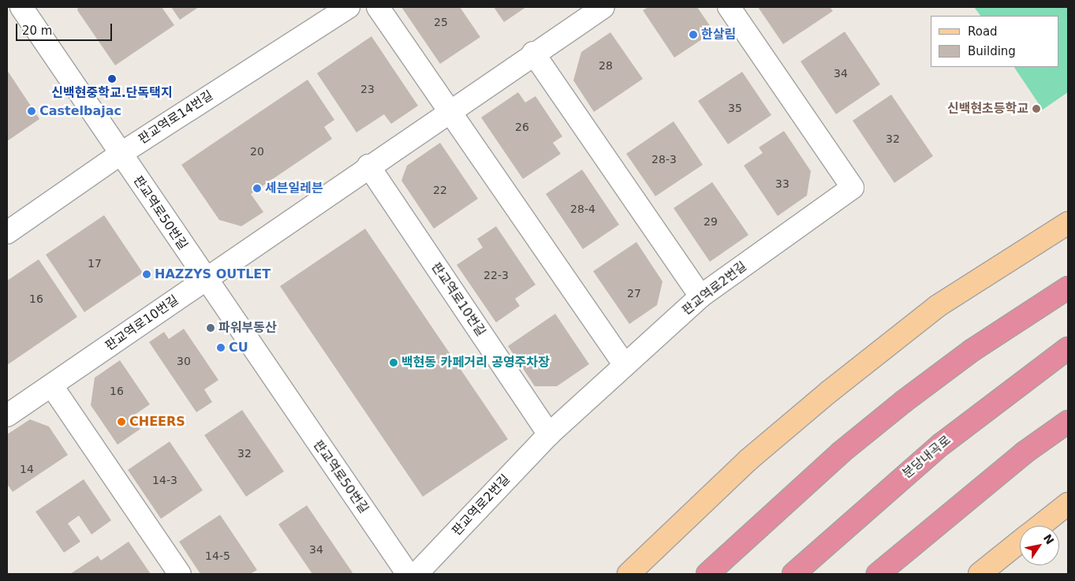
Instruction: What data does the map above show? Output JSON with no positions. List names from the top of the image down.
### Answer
{
  "streets": {
    "highway": ["분당내곡로"],
    "street": [
      "판교역로14번길",
      "판교역로50번길",
      "판교역로2번길",
      "판교역로10번길"
    ]
  },
  "crossings": [
    ["판교역로14번길", "판교역로50번길"],
    ["판교역로50번길", "판교역로10번길"],
    ["판교역로2번길", "판교역로10번길"]
  ],
  "places": [
    "한살림",
    "신백현중학교.단독택지",
    "신백현초등학교",
    "Castelbajac",
    "세븐일레븐",
    "HAZZYS OUTLET",
    "파워부동산",
    "CU",
    "백현동 카페거리 공영주차장",
    "CHEERS"
  ],
  "house_numbers": [
    "25",
    "28",
    "34",
    "23",
    "35",
    "26",
    "32",
    "20",
    "28-3",
    "33",
    "22",
    "28-4",
    "29",
    "17",
    "22-3",
    "27",
    "16",
    "30",
    "16",
    "32",
    "14",
    "14-3",
    "34",
    "14-5"
  ],
  "legend": ["Road", "Building"],
  "scale_bar": "20 m",
  "north": "top right"
}
